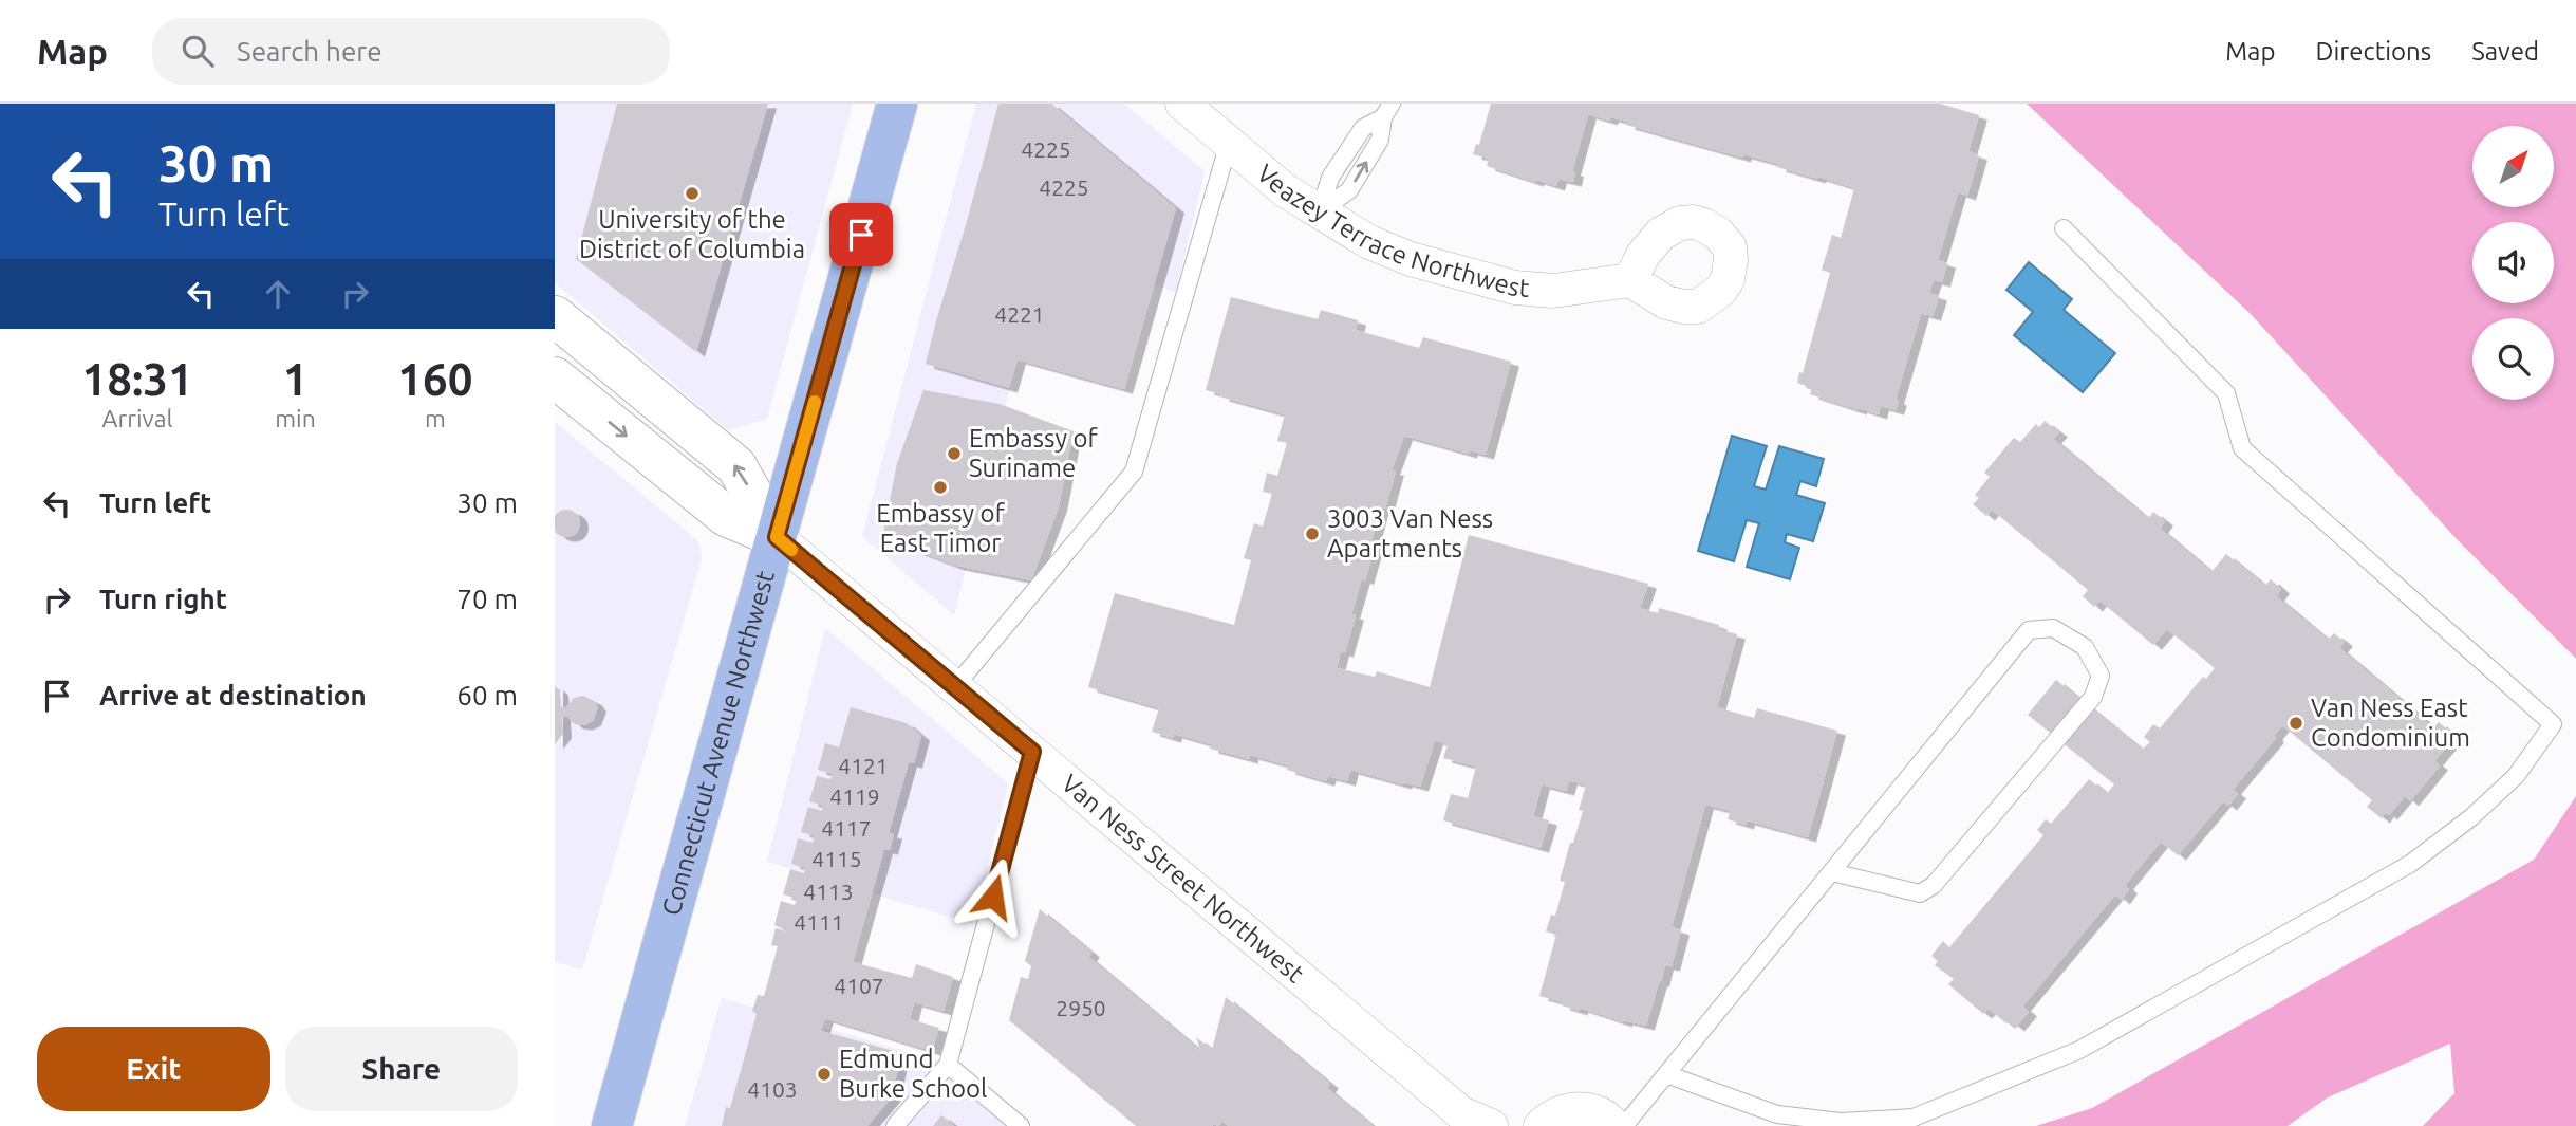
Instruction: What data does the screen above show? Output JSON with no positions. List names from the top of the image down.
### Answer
{
  "streets": {
    "main road": ["Connecticut Avenue Northwest", "Van Ness Street Northwest"],
    "street": ["Veazey Terrace Northwest"]
  },
  "crossings": [
    ["Connecticut Avenue Northwest", "Van Ness Street Northwest"]
  ],
  "places": [
    "University of the District of Columbia",
    "Embassy of Suriname",
    "Embassy of East Timor",
    "3003 Van Ness Apartments",
    "Van Ness East Condominium",
    "Edmund Burke School"
  ],
  "house_numbers": [
    "4225",
    "4225",
    "4221",
    "4121",
    "4119",
    "4117",
    "4115",
    "4113",
    "4111",
    "4107",
    "2950",
    "4103"
  ],
  "north": "top right",
  "page": {
    "header": "Map",
    "search": "Search here",
    "nav": ["Map", "Directions", "Saved"],
    "turn": ["30 m", "Turn left"],
    "eta": [
      "18:31",
      "Arrival",
      "1",
      "min",
      "160",
      "m"
    ],
    "list": [
      {
        "name": "Turn left",
        "value": "30 m"
      },
      {
        "name": "Turn right",
        "value": "70 m"
      },
      {
        "name": "Arrive at destination",
        "value": "60 m"
      }
    ],
    "buttons": ["Exit", "Share"]
  }
}
